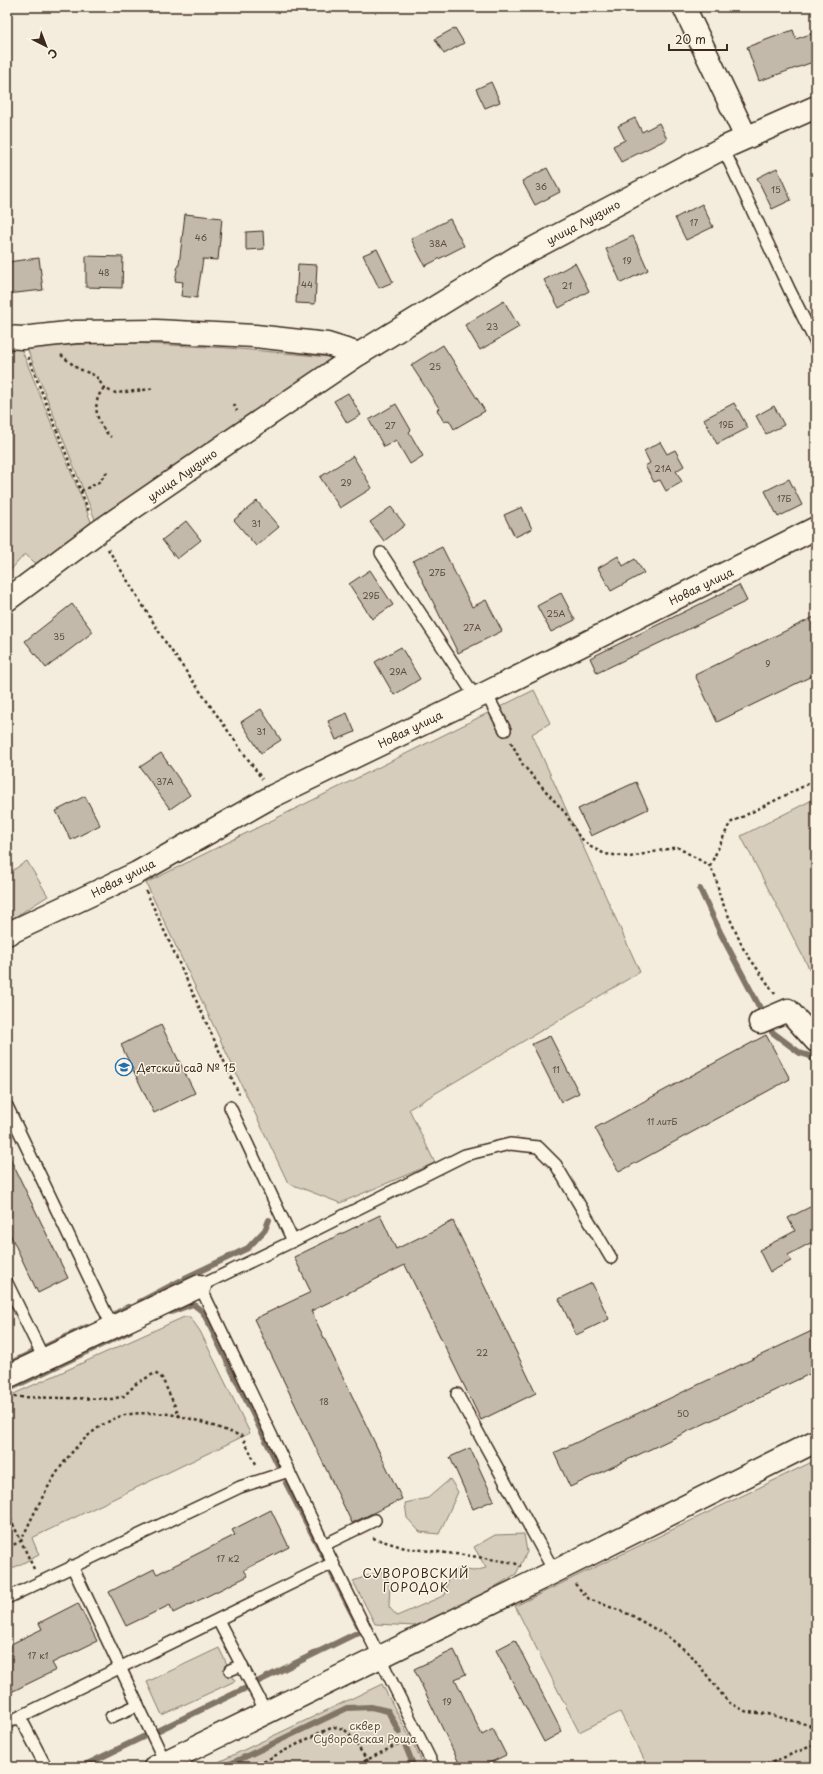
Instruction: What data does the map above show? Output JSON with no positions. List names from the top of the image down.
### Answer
{
  "streets": {
    "street": ["улица Луизино", "Новая улица"]
  },
  "districts": ["СУВОРОВСКИЙ ГОРОДОК"],
  "parks": ["сквер Суворовская Роща"],
  "places": {
    "school or university": ["Детский сад № 15"]
  },
  "house_numbers": [
    "36",
    "15",
    "17",
    "46",
    "38А",
    "19",
    "48",
    "44",
    "21",
    "23",
    "25",
    "19Б",
    "27",
    "21А",
    "29",
    "17Б",
    "31",
    "27Б",
    "29Б",
    "25А",
    "27А",
    "35",
    "9",
    "29А",
    "31",
    "37А",
    "11",
    "11 литБ",
    "22",
    "18",
    "50",
    "17 к2",
    "17 к1",
    "19"
  ],
  "scale_bar": "20 m",
  "north": "bottom right"
}
